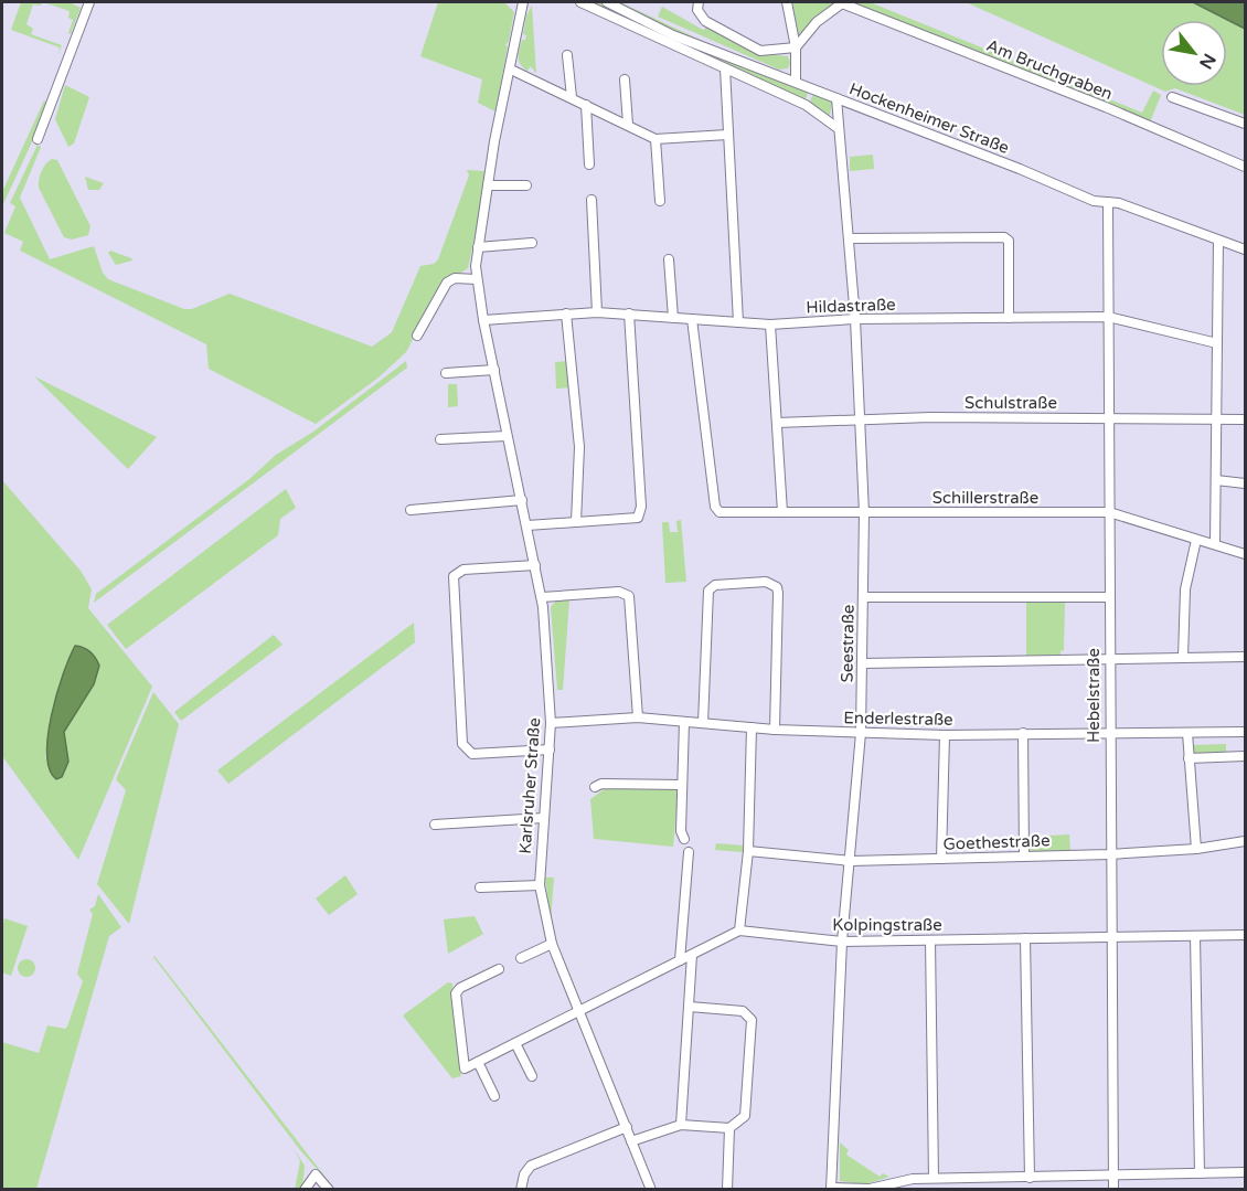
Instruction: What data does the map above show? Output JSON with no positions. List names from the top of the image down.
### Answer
{
  "streets": {
    "street": [
      "Am Bruchgraben",
      "Hockenheimer Straße",
      "Hildastraße",
      "Schulstraße",
      "Schillerstraße",
      "Seestraße",
      "Hebelstraße",
      "Enderlestraße",
      "Karlsruher Straße",
      "Goethestraße",
      "Kolpingstraße"
    ]
  },
  "crossings": [
    ["Hockenheimer Straße", "Seestraße"],
    ["Hockenheimer Straße", "Hebelstraße"],
    ["Hildastraße", "Schillerstraße"],
    ["Hildastraße", "Seestraße"],
    ["Hildastraße", "Hebelstraße"],
    ["Hildastraße", "Karlsruher Straße"],
    ["Schulstraße", "Seestraße"],
    ["Schulstraße", "Hebelstraße"],
    ["Schillerstraße", "Seestraße"],
    ["Schillerstraße", "Hebelstraße"],
    ["Seestraße", "Enderlestraße"],
    ["Seestraße", "Goethestraße"],
    ["Seestraße", "Kolpingstraße"],
    ["Hebelstraße", "Enderlestraße"],
    ["Hebelstraße", "Goethestraße"],
    ["Hebelstraße", "Kolpingstraße"],
    ["Enderlestraße", "Karlsruher Straße"]
  ],
  "north": "bottom right"
}
